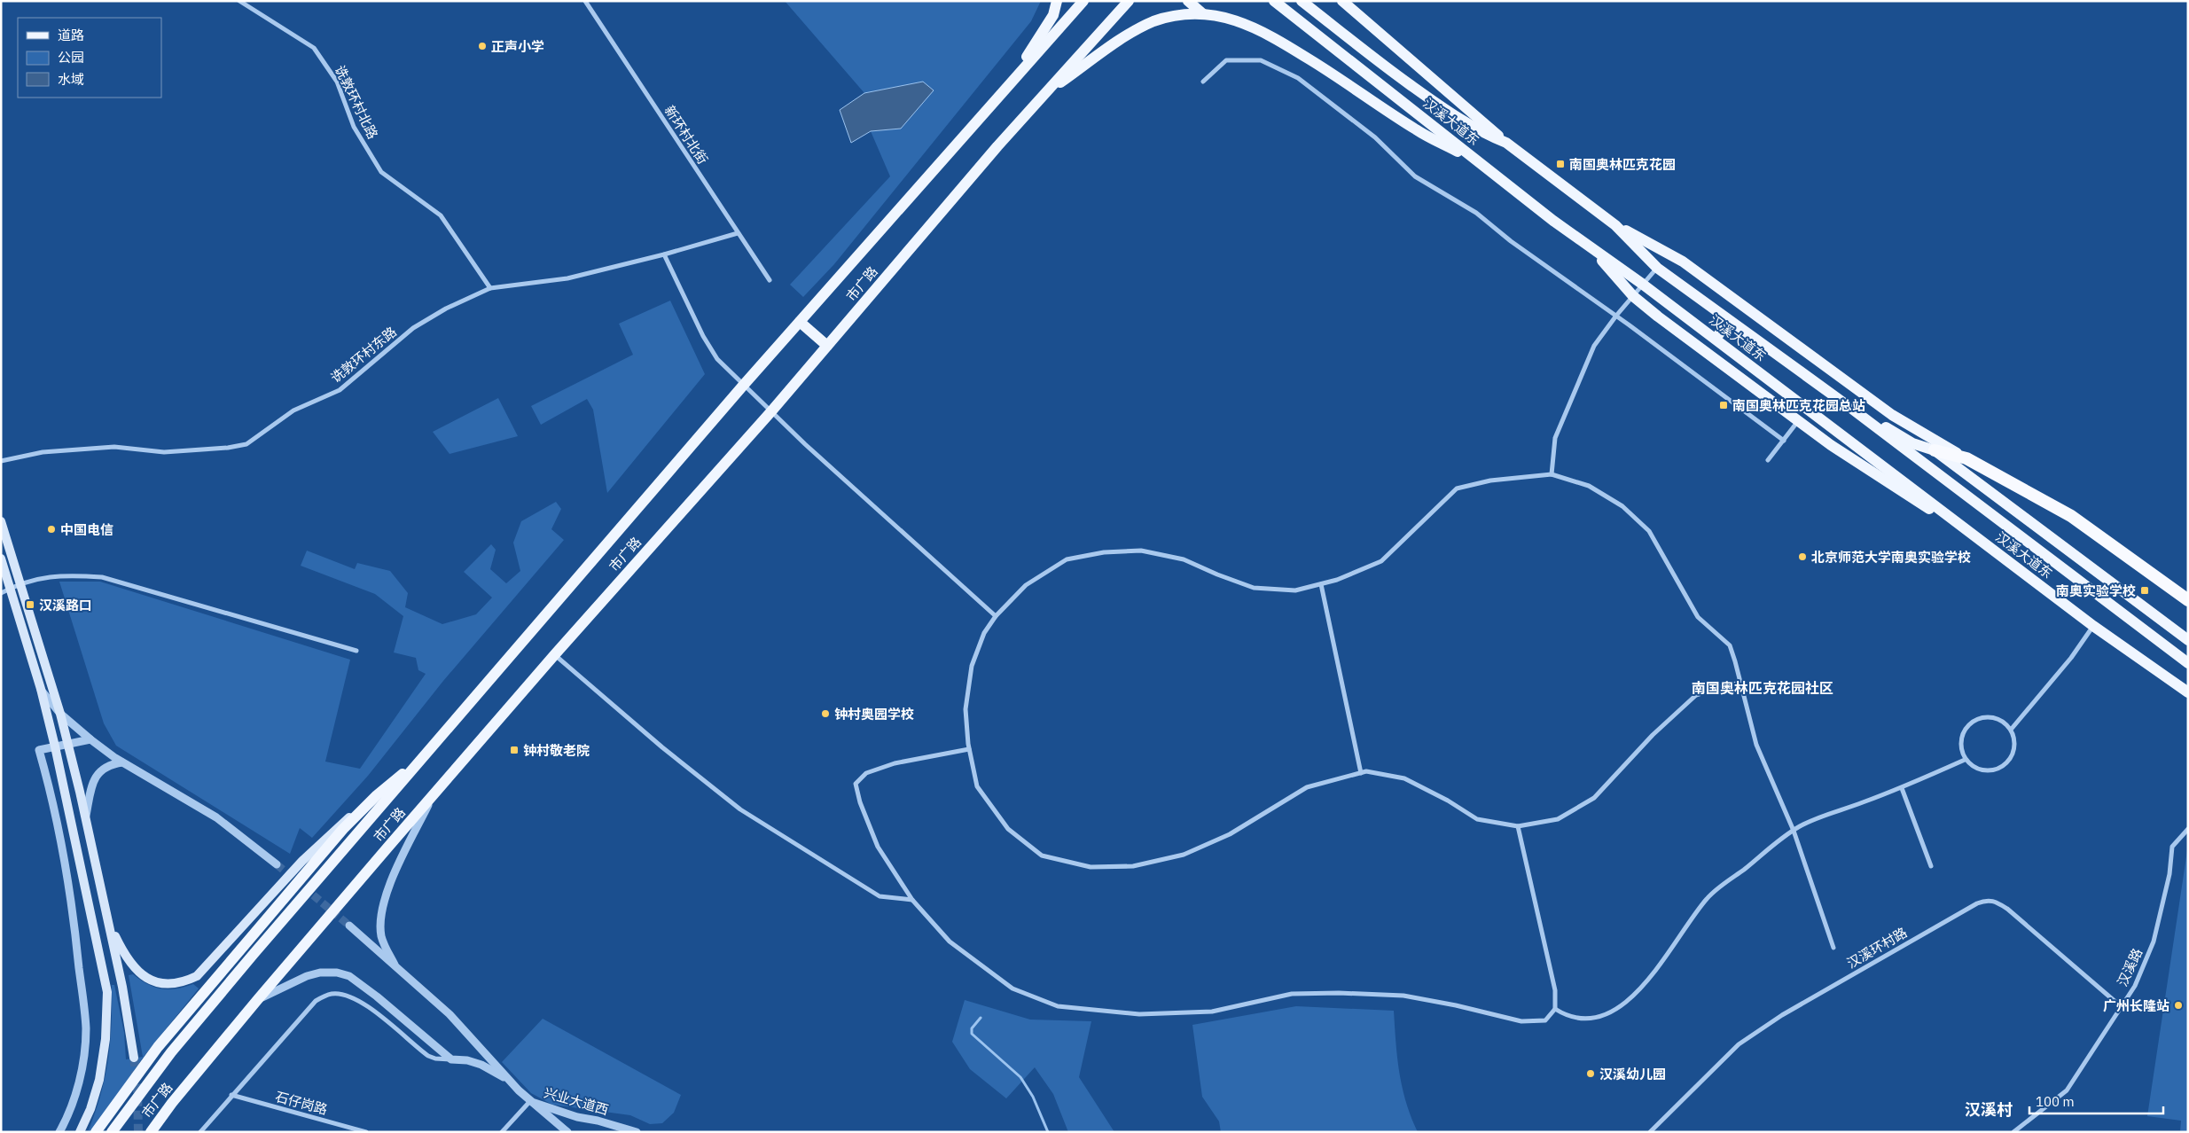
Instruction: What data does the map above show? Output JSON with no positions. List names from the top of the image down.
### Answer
{
  "streets": {
    "main road": ["汉溪大道东", "市广路"],
    "street": [
      "诜敦环村北路",
      "新环村北街",
      "诜敦环村东路",
      "汉溪环村路",
      "汉溪路",
      "兴业大道西",
      "石仔岗路"
    ]
  },
  "crossings": [
    ["诜敦环村北路", "诜敦环村东路"],
    ["新环村北街", "诜敦环村东路"],
    ["汉溪环村路", "汉溪路"]
  ],
  "districts": ["南国奥林匹克花园社区", "汉溪村"],
  "places": {
    "other": [
      "正声小学",
      "中国电信",
      "北京师范大学南奥实验学校",
      "钟村奥园学校",
      "广州长隆站",
      "汉溪幼儿园"
    ],
    "transit": [
      "南国奥林匹克花园",
      "南国奥林匹克花园总站",
      "南奥实验学校",
      "汉溪路口",
      "钟村敬老院"
    ]
  },
  "legend": ["道路", "公园", "水域"],
  "scale_bar": "100 m"
}
